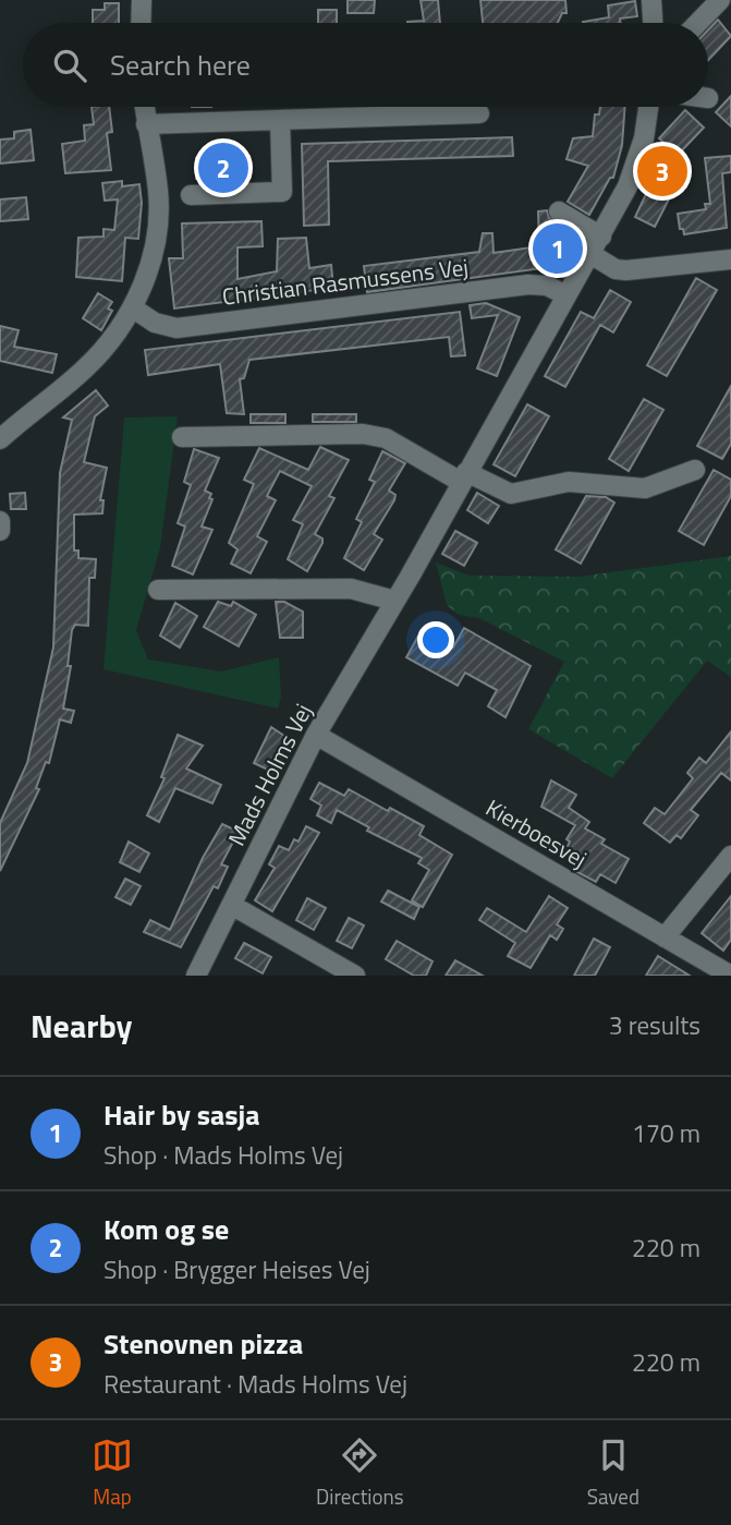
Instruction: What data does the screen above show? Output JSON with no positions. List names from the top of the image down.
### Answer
{
  "streets": {
    "street": ["Christian Rasmussens Vej", "Mads Holms Vej", "Kierboesvej"]
  },
  "crossings": [
    ["Christian Rasmussens Vej", "Mads Holms Vej"],
    ["Mads Holms Vej", "Kierboesvej"]
  ],
  "page": {
    "search": "Search here",
    "pins": ["2", "3", "1"],
    "heading": ["Nearby", "3 results"],
    "list": [
      {
        "mark": "1",
        "name": "Hair by sasja",
        "note": "Shop · Mads Holms Vej",
        "value": "170 m"
      },
      {
        "mark": "2",
        "name": "Kom og se",
        "note": "Shop · Brygger Heises Vej",
        "value": "220 m"
      },
      {
        "mark": "3",
        "name": "Stenovnen pizza",
        "note": "Restaurant · Mads Holms Vej",
        "value": "220 m"
      }
    ],
    "nav": ["Map", "Directions", "Saved"]
  }
}
